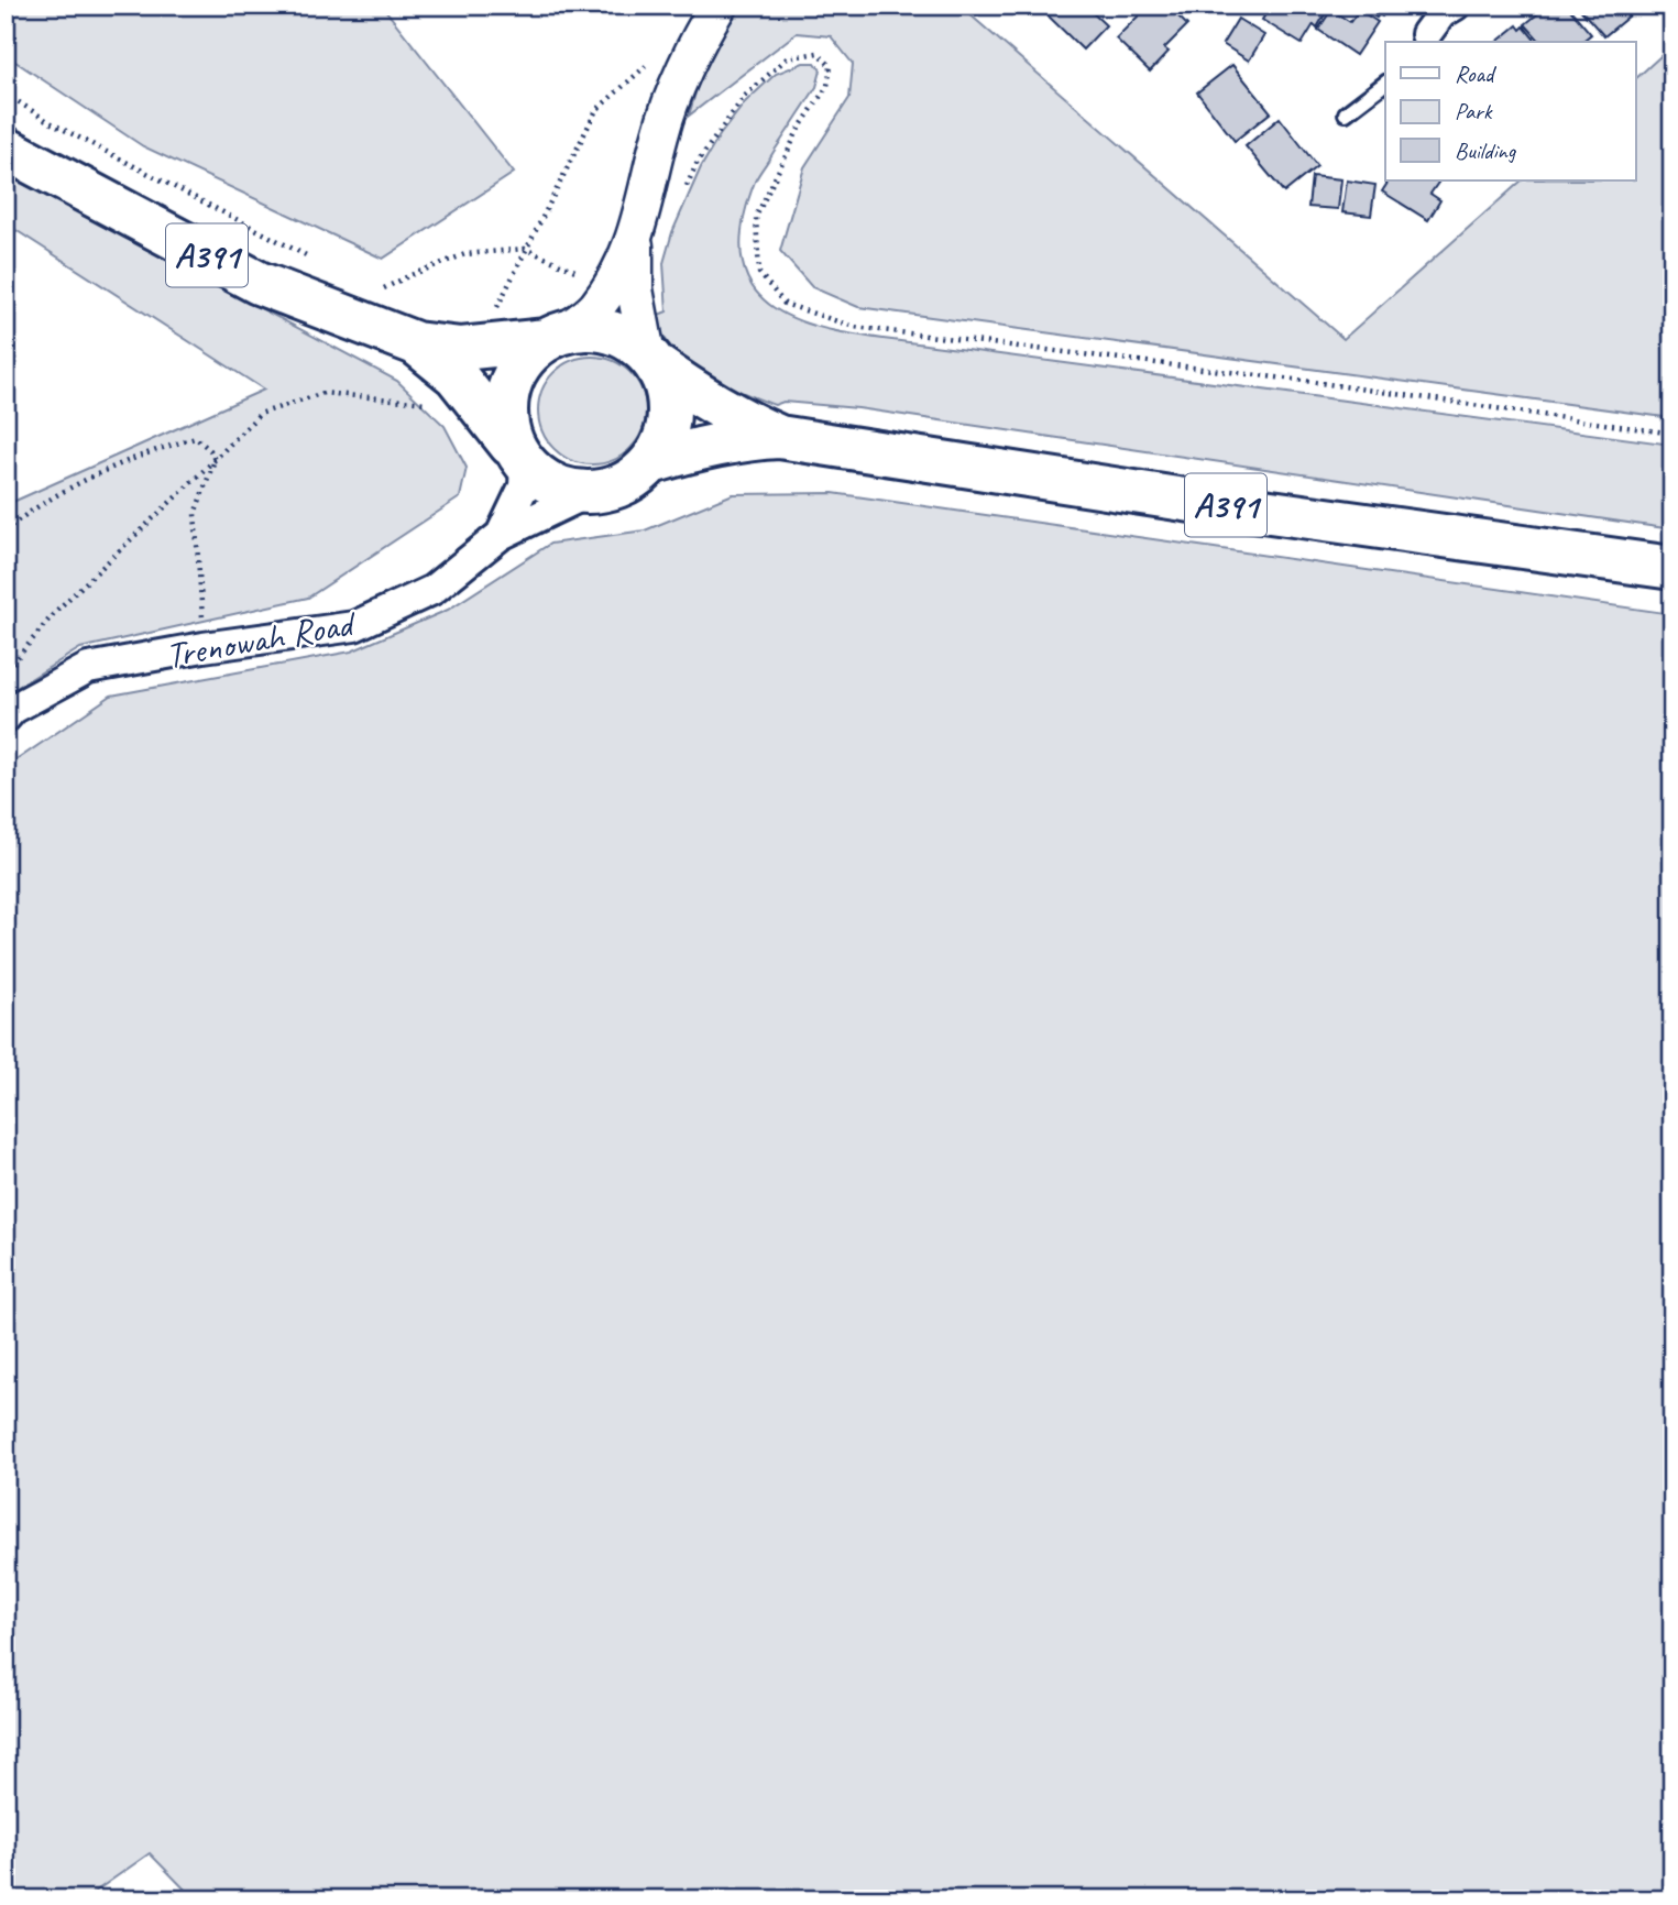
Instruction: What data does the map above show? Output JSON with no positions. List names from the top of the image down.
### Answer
{
  "streets": {
    "highway": ["A391"],
    "street": ["Trenowah Road"]
  },
  "crossings": [
    ["A391", "Trenowah Road"]
  ],
  "legend": ["Road", "Park", "Building"]
}
